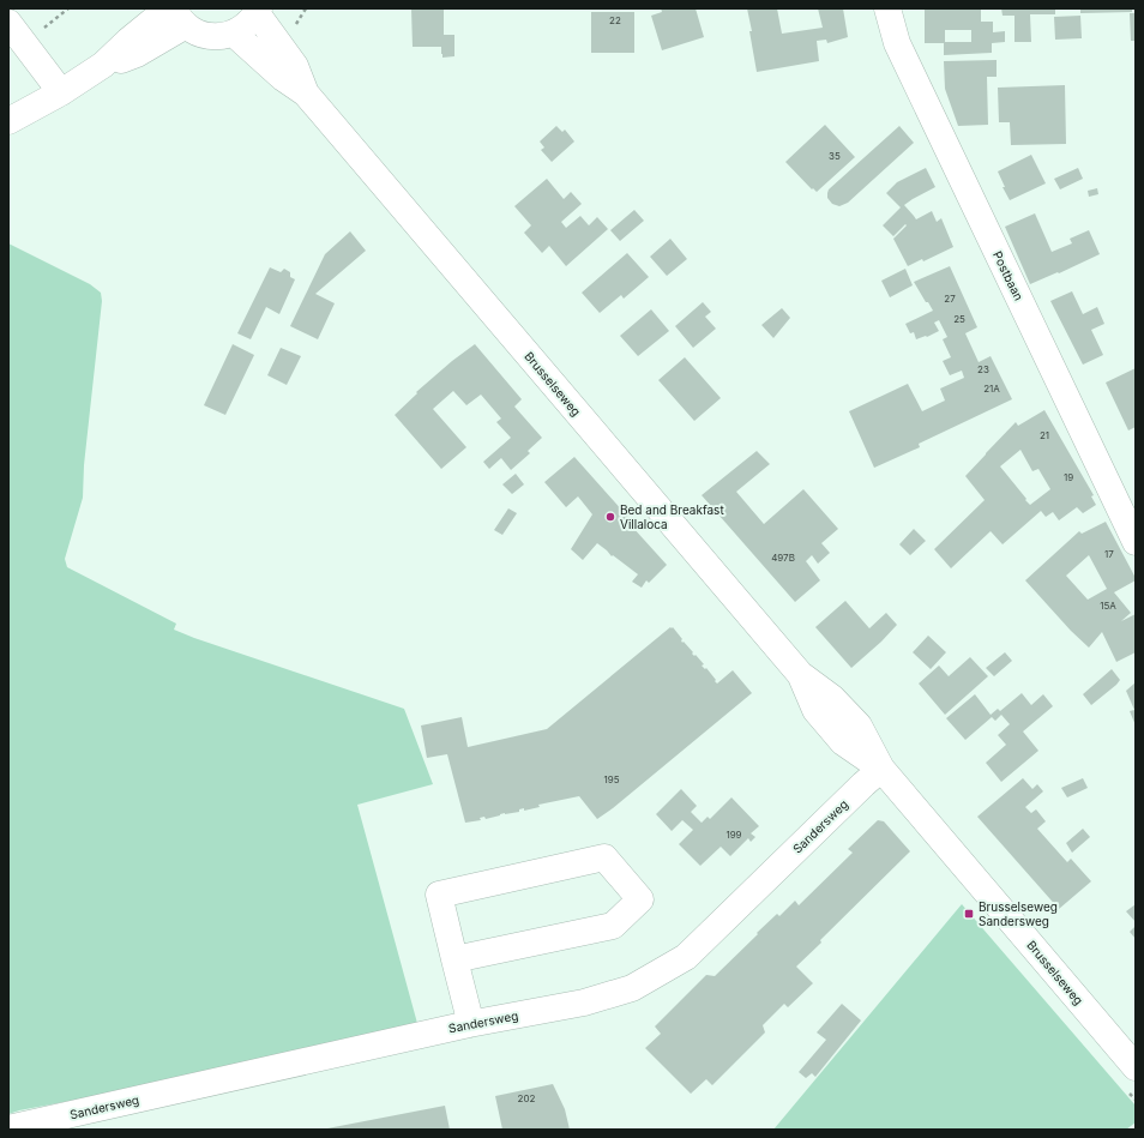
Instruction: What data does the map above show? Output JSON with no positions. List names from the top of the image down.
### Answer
{
  "streets": {
    "street": ["Postbaan", "Brusselseweg", "Sandersweg"]
  },
  "crossings": [
    ["Brusselseweg", "Sandersweg"]
  ],
  "places": {
    "other": ["Bed and Breakfast Villaloca"],
    "transit": ["Brusselseweg Sandersweg"]
  },
  "house_numbers": [
    "22",
    "35",
    "27",
    "25",
    "23",
    "21A",
    "21",
    "19",
    "17",
    "497B",
    "15A",
    "195",
    "199",
    "202"
  ]
}
